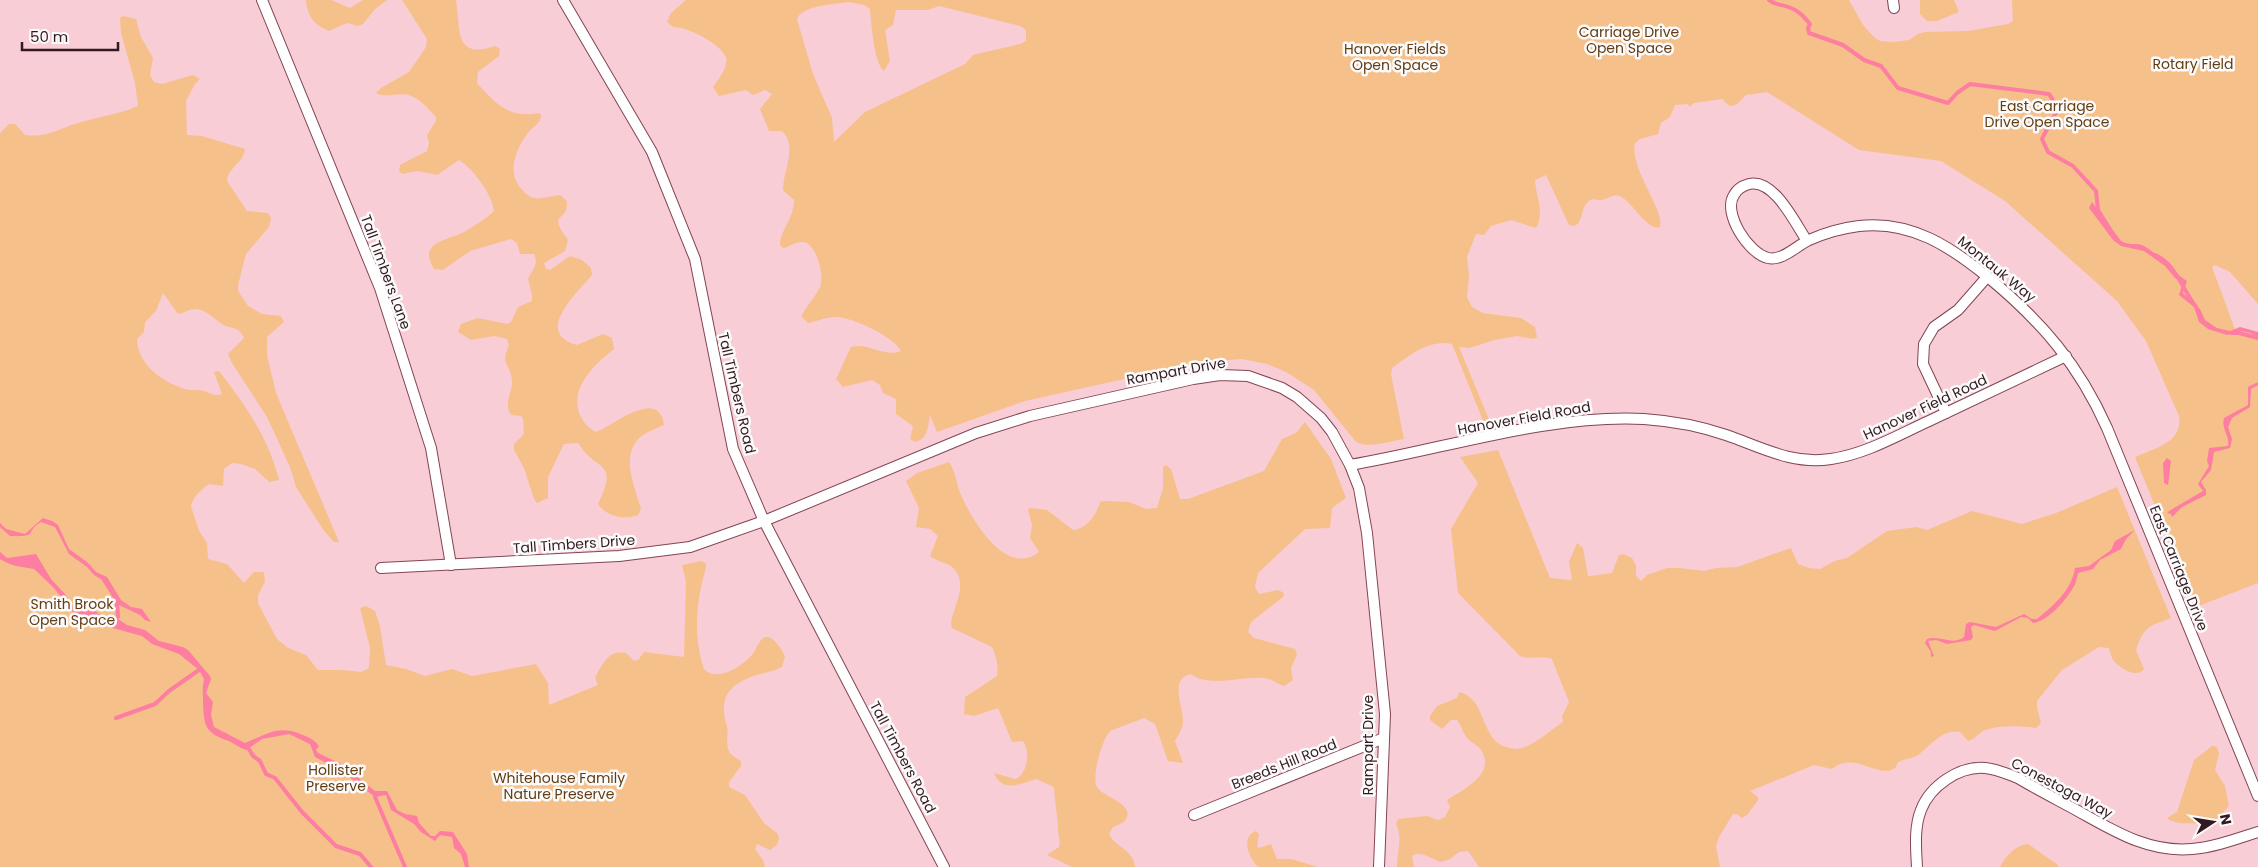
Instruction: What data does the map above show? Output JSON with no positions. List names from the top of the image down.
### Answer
{
  "streets": {
    "street": [
      "Montauk Way",
      "Tall Timbers Lane",
      "Rampart Drive",
      "Tall Timbers Road",
      "Hanover Field Road",
      "Tall Timbers Drive",
      "East Carriage Drive",
      "Breeds Hill Road",
      "Conestoga Way"
    ]
  },
  "crossings": [
    ["Montauk Way", "Hanover Field Road"],
    ["Montauk Way", "East Carriage Drive"],
    ["Tall Timbers Lane", "Tall Timbers Drive"],
    ["Rampart Drive", "Tall Timbers Road"],
    ["Rampart Drive", "Hanover Field Road"],
    ["Rampart Drive", "Tall Timbers Drive"],
    ["Rampart Drive", "Breeds Hill Road"],
    ["Tall Timbers Road", "Tall Timbers Drive"],
    ["Hanover Field Road", "East Carriage Drive"]
  ],
  "parks": [
    "Carriage Drive Open Space",
    "Hanover Fields Open Space",
    "Rotary Field",
    "East Carriage Drive Open Space",
    "Smith Brook Open Space",
    "Hollister Preserve",
    "Whitehouse Family Nature Preserve"
  ],
  "scale_bar": "50 m",
  "north": "right"
}
